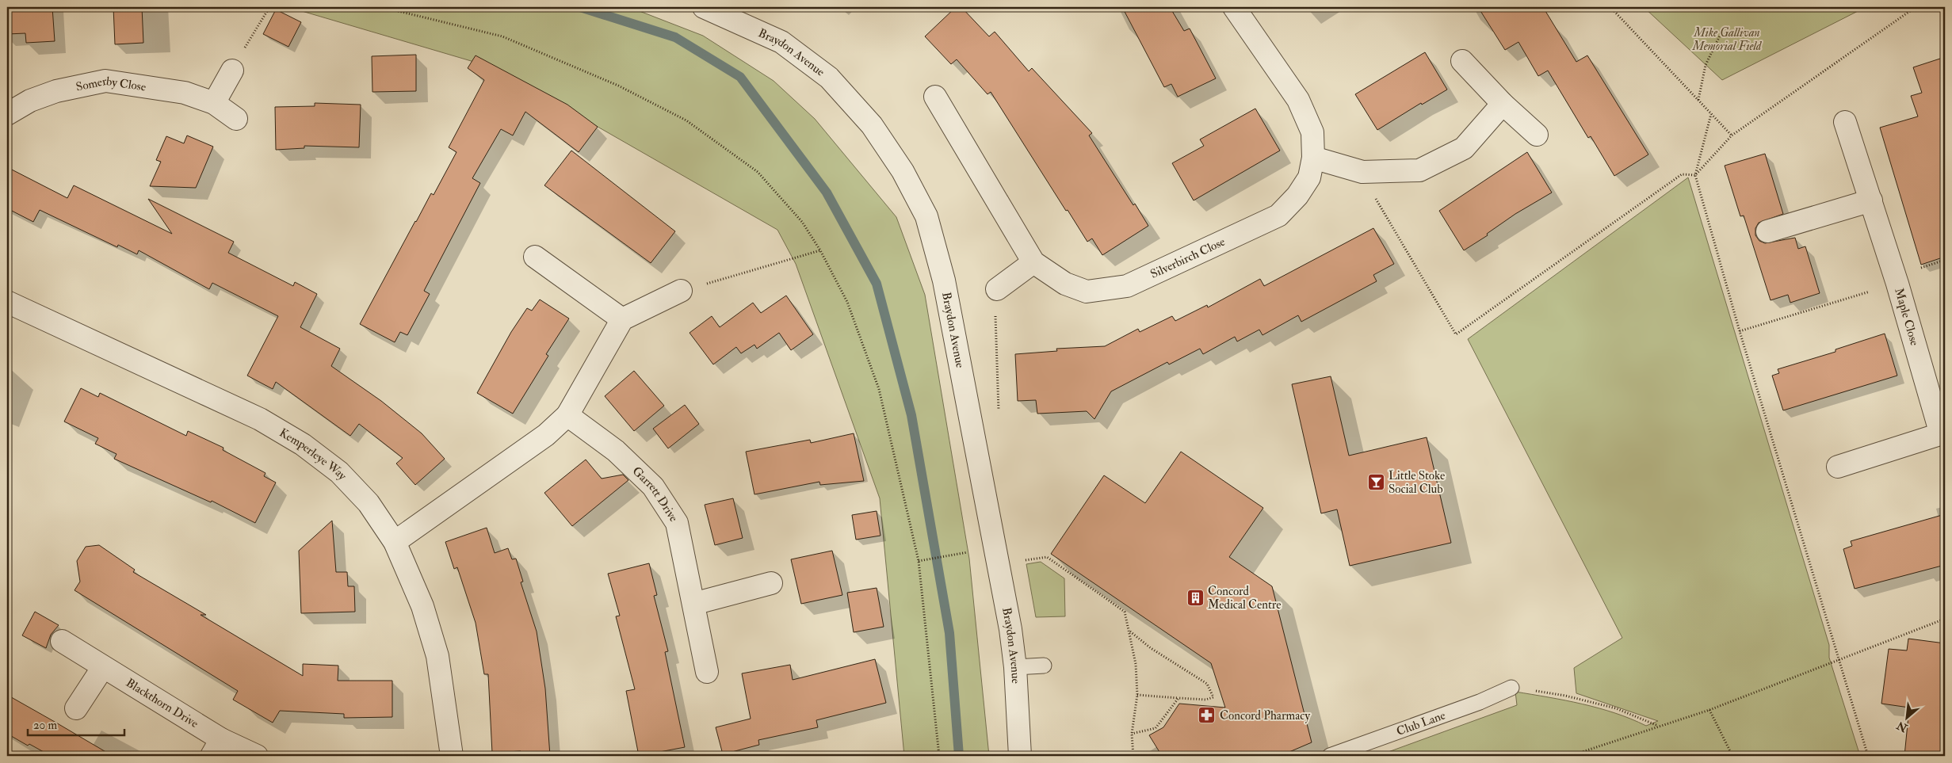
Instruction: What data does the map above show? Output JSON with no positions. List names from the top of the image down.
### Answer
{
  "streets": {
    "street": [
      "Braydon Avenue",
      "Somerby Close",
      "Silverbirch Close",
      "Maple Close",
      "Kemperleye Way",
      "Garrett Drive",
      "Blackthorn Drive"
    ],
    "lane": ["Club Lane"]
  },
  "parks": ["Mike Gallivan Memorial Field"],
  "places": {
    "bar": ["Little Stoke Social Club"],
    "building": ["Concord Medical Centre"],
    "pharmacy": ["Concord Pharmacy"]
  },
  "scale_bar": "20 m",
  "north": "bottom left"
}
